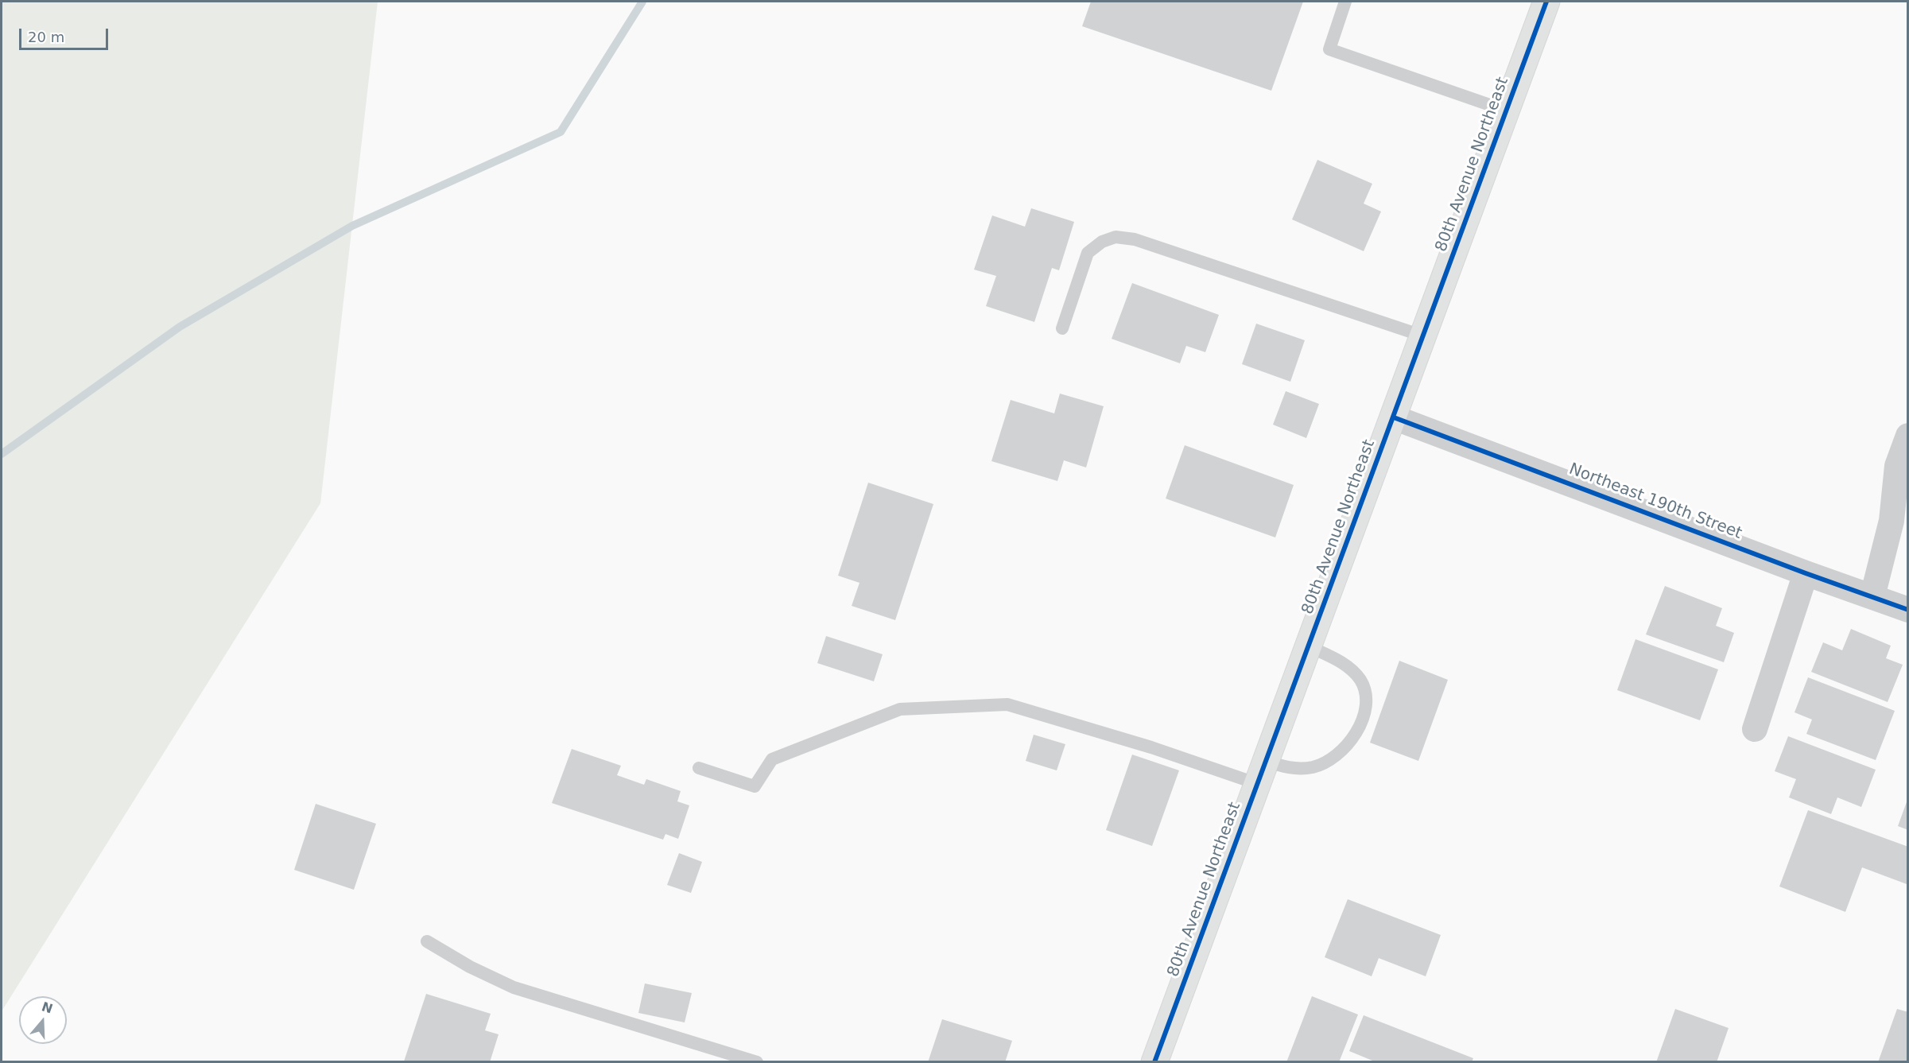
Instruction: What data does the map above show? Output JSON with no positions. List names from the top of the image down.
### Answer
{
  "streets": {
    "main road": ["80th Avenue Northeast"],
    "street": ["Northeast 190th Street"]
  },
  "crossings": [
    ["80th Avenue Northeast", "Northeast 190th Street"]
  ],
  "scale_bar": "20 m",
  "north": "top"
}
